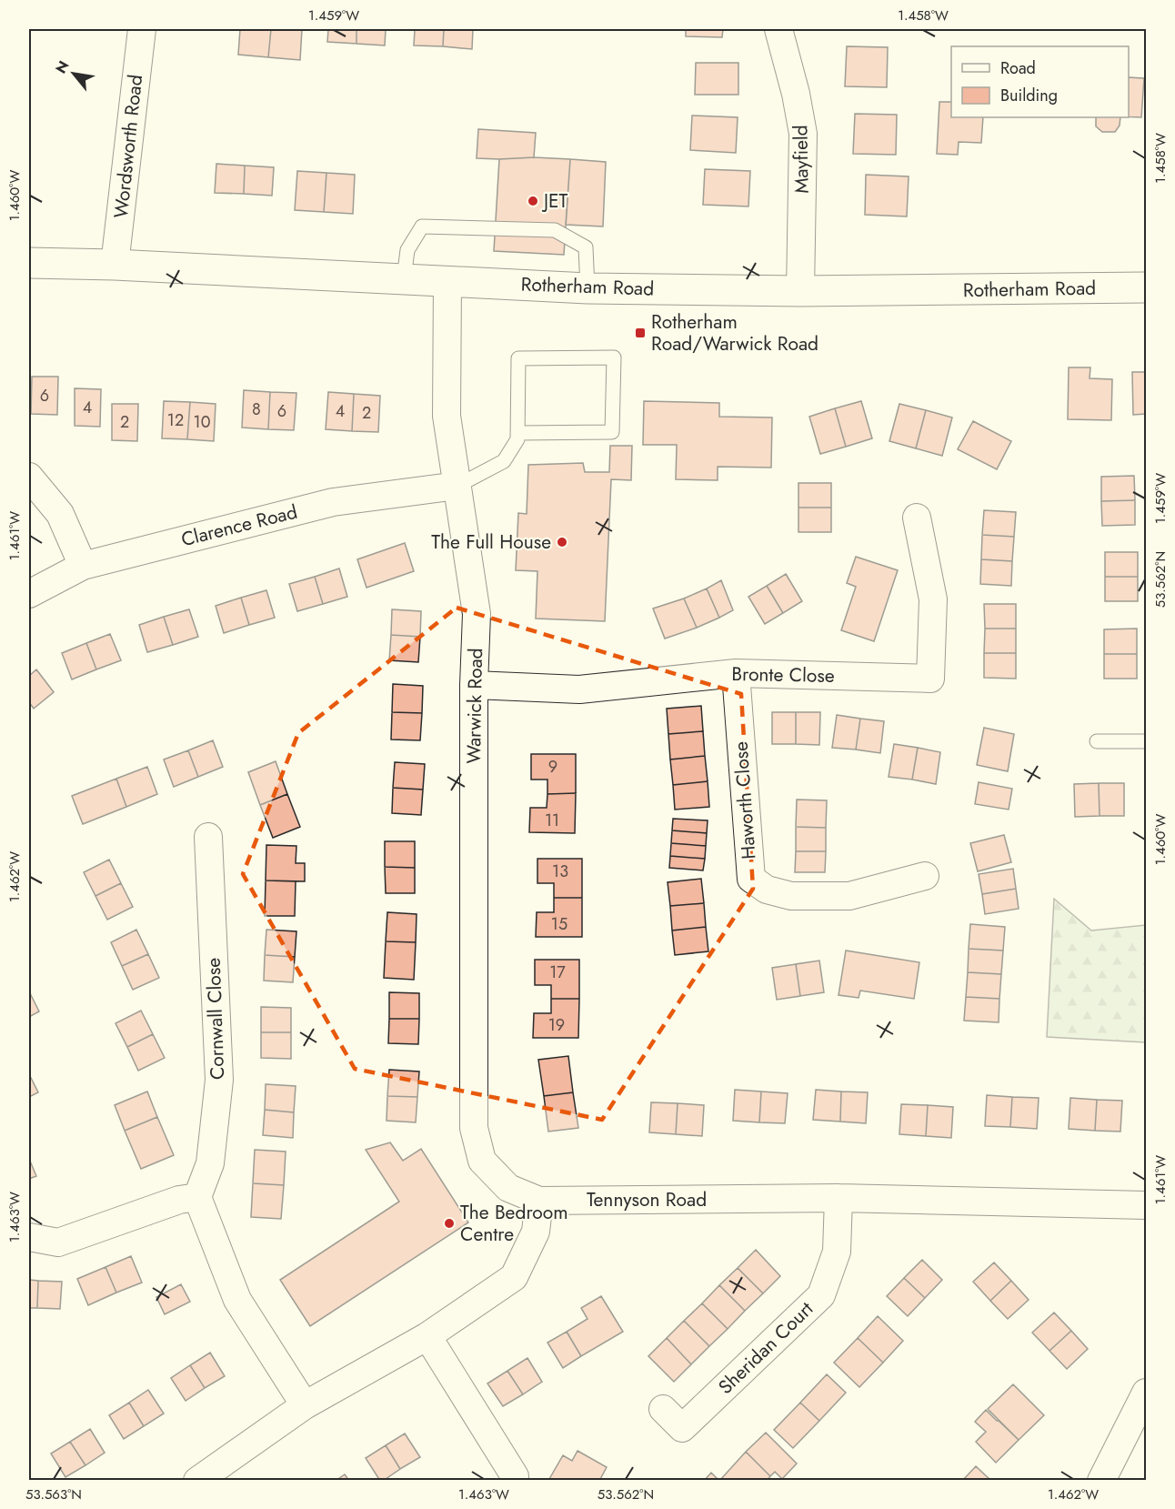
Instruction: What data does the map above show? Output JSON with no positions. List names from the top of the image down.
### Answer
{
  "streets": {
    "main road": ["Rotherham Road"],
    "street": [
      "Wordsworth Road",
      "Mayfield",
      "Clarence Road",
      "Bronte Close",
      "Warwick Road",
      "Haworth Close",
      "Cornwall Close",
      "Tennyson Road",
      "Sheridan Court"
    ]
  },
  "crossings": [
    ["Wordsworth Road", "Rotherham Road"],
    ["Mayfield", "Rotherham Road"],
    ["Rotherham Road", "Warwick Road"],
    ["Clarence Road", "Warwick Road"],
    ["Bronte Close", "Warwick Road"],
    ["Bronte Close", "Haworth Close"],
    ["Warwick Road", "Tennyson Road"],
    ["Tennyson Road", "Sheridan Court"]
  ],
  "places": {
    "other": ["JET", "The Full House", "The Bedroom Centre"],
    "transit": ["Rotherham Road/Warwick Road"]
  },
  "house_numbers": [
    "6",
    "4",
    "8",
    "6",
    "4",
    "2",
    "12",
    "2",
    "10",
    "9",
    "11",
    "13",
    "15",
    "17",
    "19"
  ],
  "legend": ["Road", "Building"],
  "north": "top left",
  "coordinates": [
    "1.459°W",
    "1.458°W",
    "1.460°W",
    "1.461°W",
    "53.562°N",
    "1.462°W",
    "1.463°W",
    "53.563°N"
  ]
}
